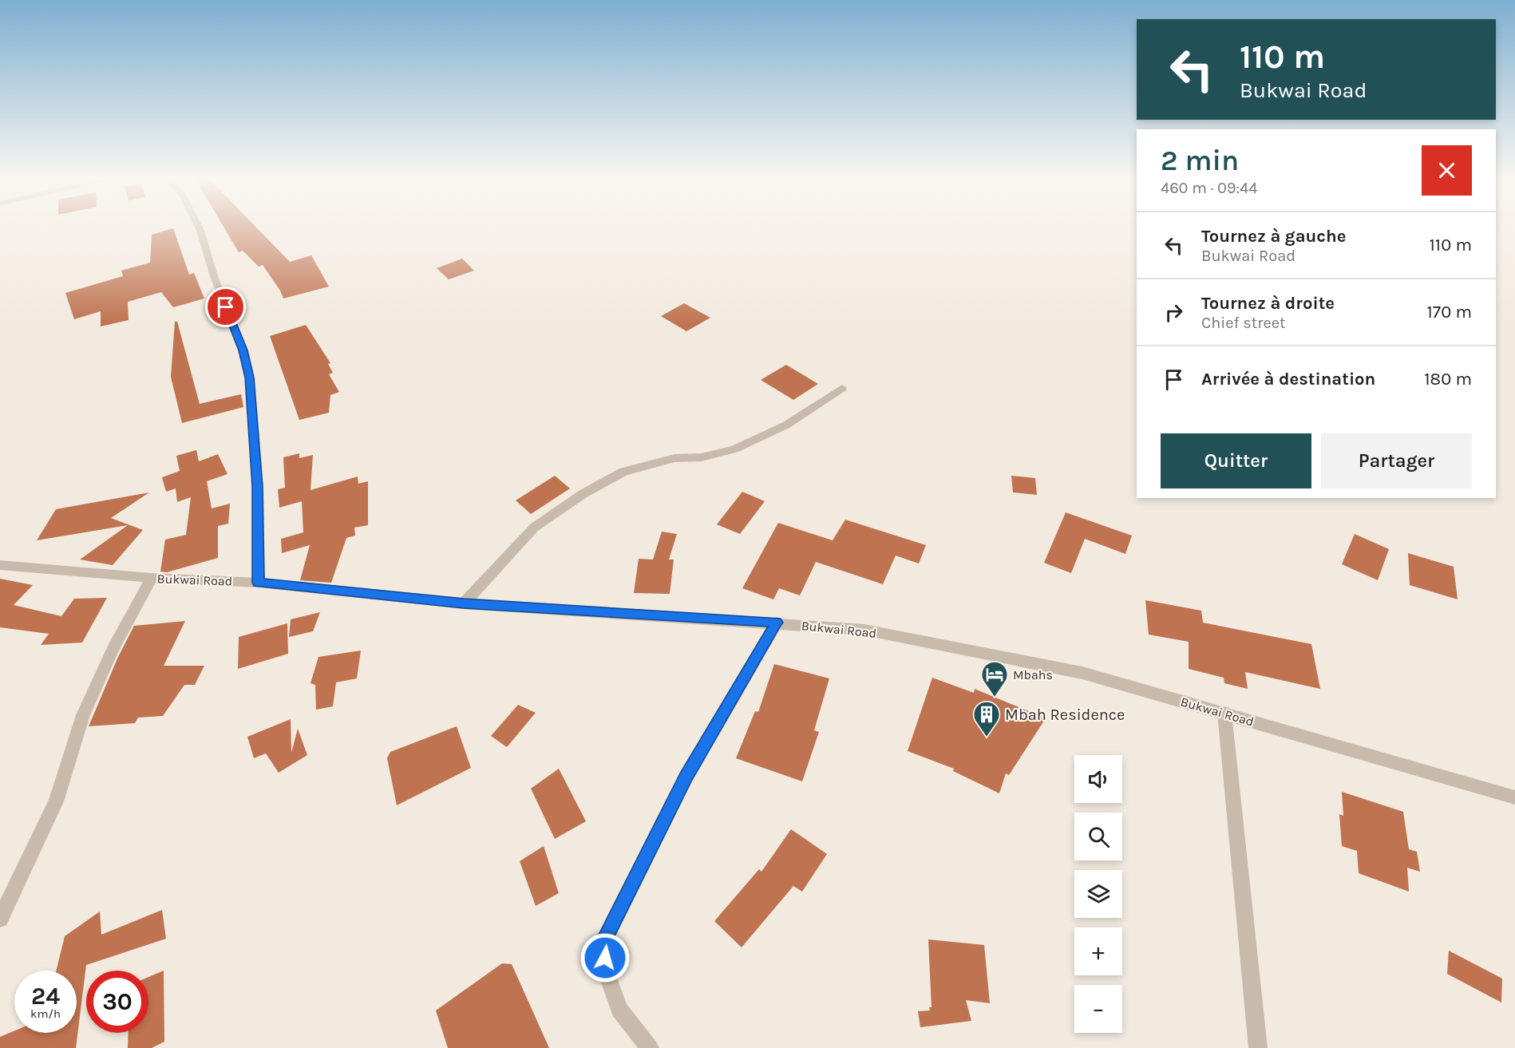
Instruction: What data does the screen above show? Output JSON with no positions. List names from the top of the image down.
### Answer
{
  "streets": {
    "street": ["Bukwai Road"]
  },
  "places": {
    "hotel": ["Mbahs"],
    "building": ["Mbah Residence"]
  },
  "page": {
    "turn": ["110 m", "Bukwai Road"],
    "heading": ["2 min", "460 m · 09:44"],
    "list": [
      {
        "name": "Tournez à gauche",
        "note": "Bukwai Road",
        "value": "110 m"
      },
      {
        "name": "Tournez à droite",
        "note": "Chief street",
        "value": "170 m"
      },
      {
        "name": "Arrivée à destination",
        "value": "180 m"
      }
    ],
    "buttons": ["Quitter", "Partager"],
    "map_buttons": ["+", "−"],
    "speed": "24 km/h",
    "limit": "30"
  }
}
